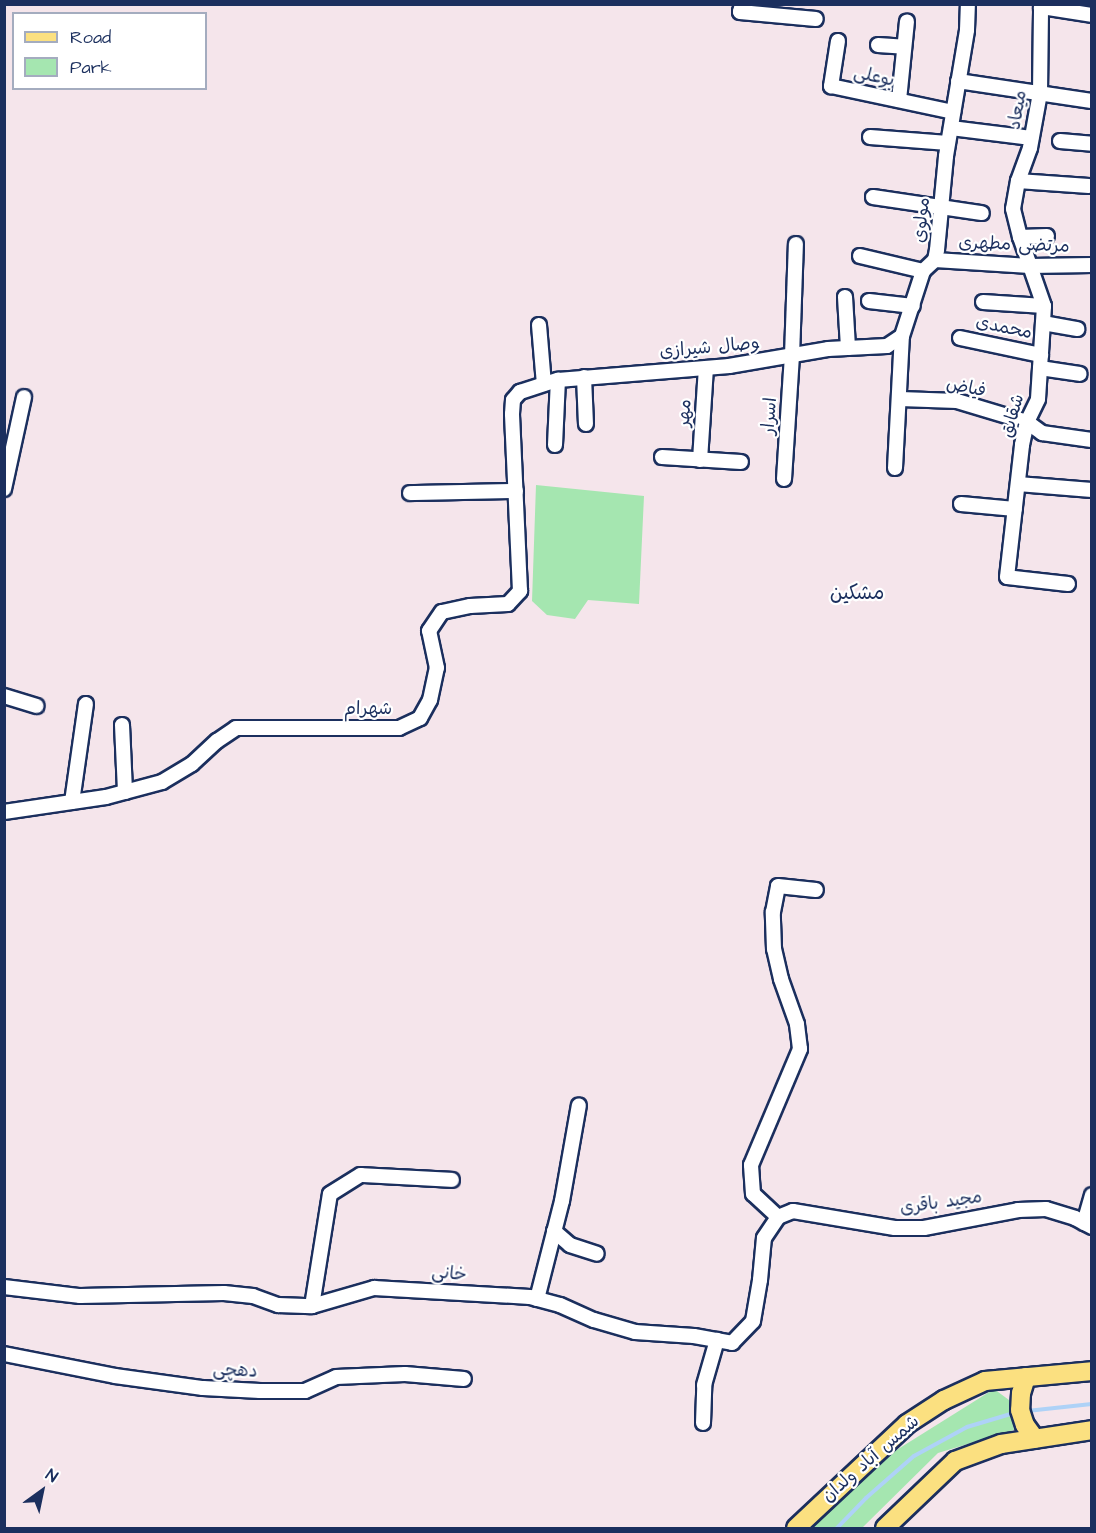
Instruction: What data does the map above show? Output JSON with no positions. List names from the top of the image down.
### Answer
{
  "streets": {
    "main road": ["شمس آباد ولدان"],
    "street": [
      "بوعلی",
      "میعاد",
      "مولوی",
      "مرتضی مطهری",
      "محمدی",
      "وصال شیرازی",
      "فیاض",
      "مهر",
      "اسرار",
      "شقایق",
      "شهرام",
      "مجید باقری",
      "خانی",
      "دهچی"
    ]
  },
  "crossings": [
    ["بوعلی", "مولوی"],
    ["میعاد", "مرتضی مطهری"],
    ["میعاد", "شقایق"],
    ["مولوی", "مرتضی مطهری"],
    ["مولوی", "وصال شیرازی"],
    ["مولوی", "فیاض"],
    ["مرتضی مطهری", "شقایق"],
    ["محمدی", "شقایق"],
    ["وصال شیرازی", "مهر"],
    ["وصال شیرازی", "اسرار"],
    ["وصال شیرازی", "شهرام"],
    ["فیاض", "شقایق"],
    ["مجید باقری", "خانی"]
  ],
  "districts": ["مشکین"],
  "legend": ["Road", "Park"],
  "north": "top right"
}
